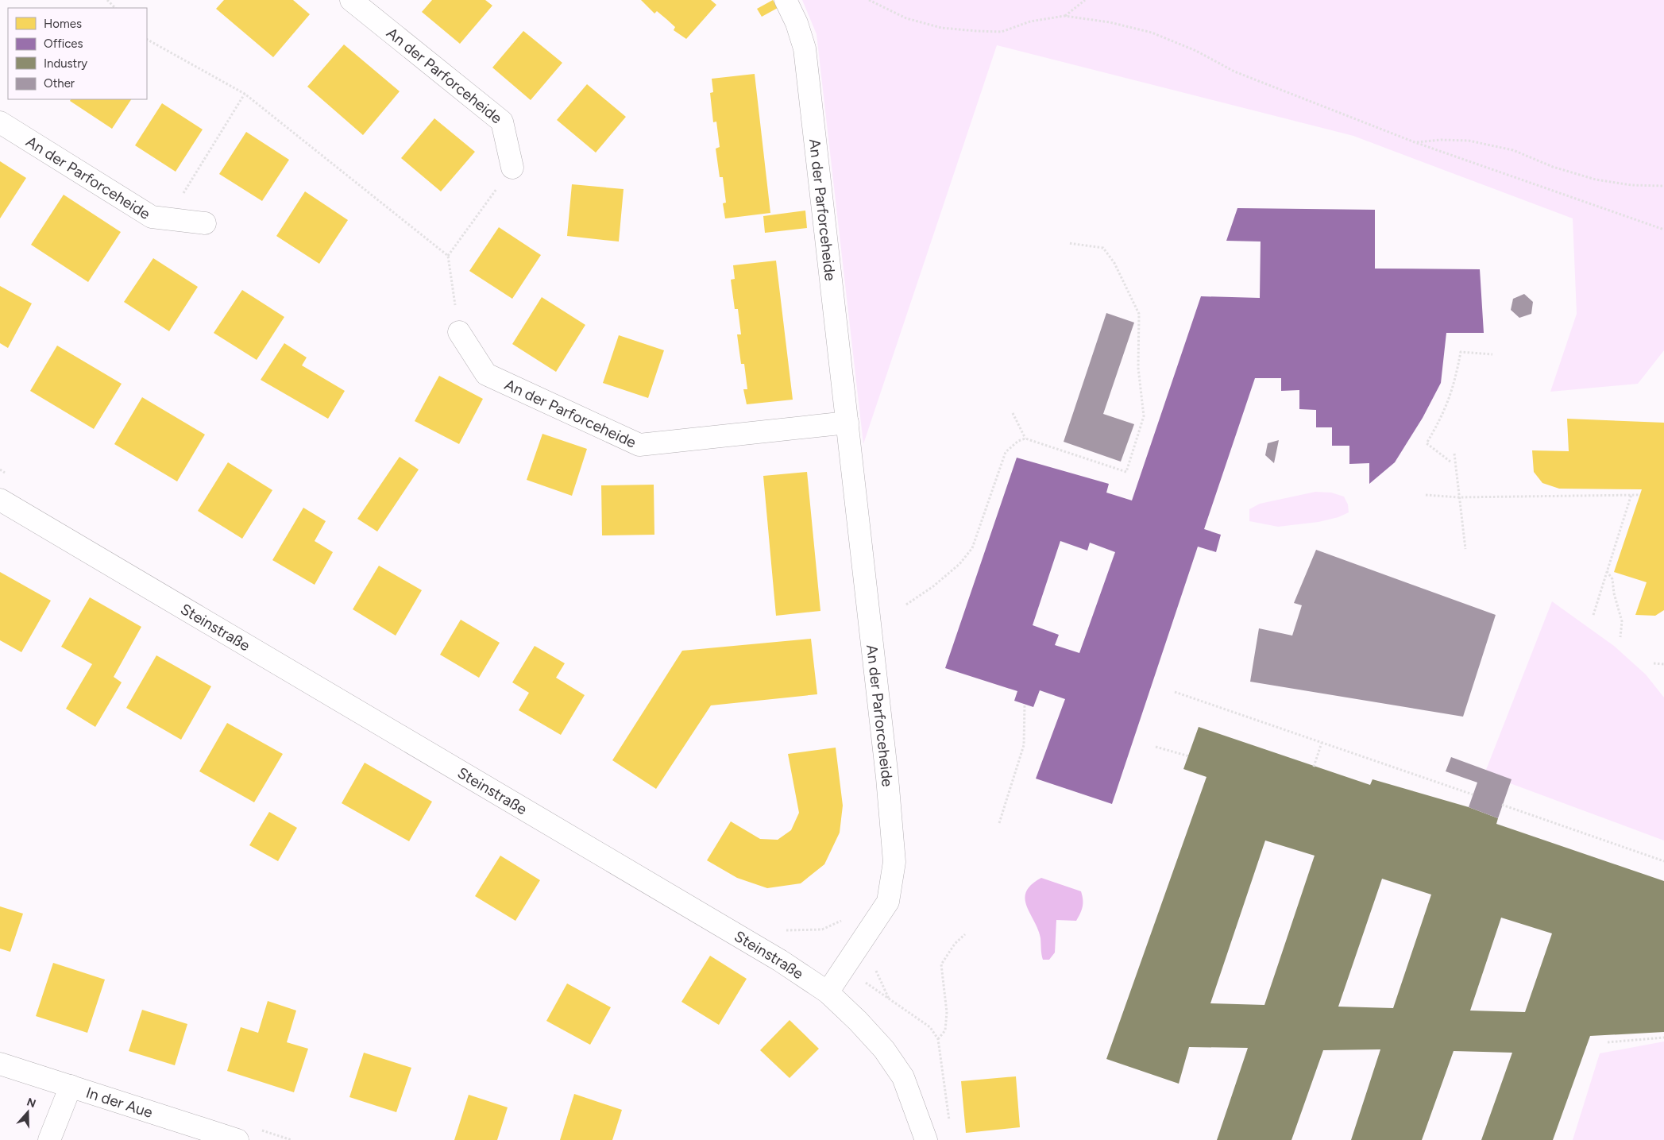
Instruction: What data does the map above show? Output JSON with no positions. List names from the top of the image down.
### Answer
{
  "streets": {
    "street": ["An der Parforceheide", "Steinstraße", "In der Aue"]
  },
  "crossings": [
    ["An der Parforceheide", "Steinstraße"]
  ],
  "legend": [
    "Homes",
    "Offices",
    "Industry",
    "Other"
  ],
  "north": "top"
}
